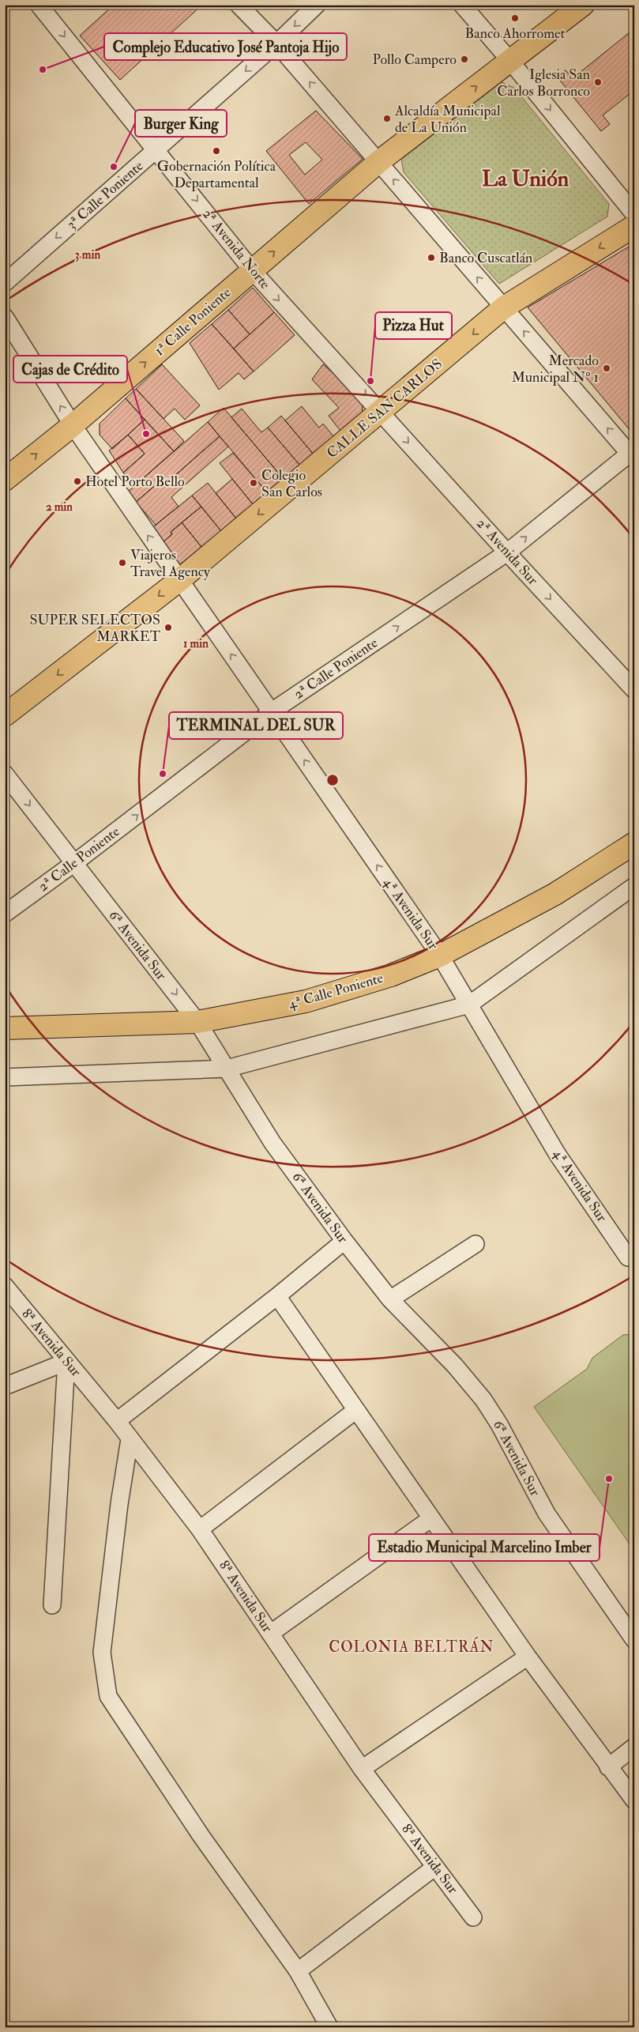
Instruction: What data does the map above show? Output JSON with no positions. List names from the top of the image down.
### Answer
{
  "streets": {
    "main road": ["1ª Calle Poniente", "CALLE SAN CARLOS", "4ª Calle Poniente"],
    "street": [
      "3ª Calle Poniente",
      "2ª Avenida Norte",
      "2ª Avenida Sur",
      "2ª Calle Poniente",
      "4ª Avenida Sur",
      "6ª Avenida Sur",
      "8ª Avenida Sur"
    ]
  },
  "crossings": [
    ["3ª Calle Poniente", "2ª Avenida Norte"],
    ["2ª Avenida Norte", "1ª Calle Poniente"],
    ["2ª Avenida Norte", "CALLE SAN CARLOS"],
    ["2ª Avenida Norte", "2ª Avenida Sur"],
    ["1ª Calle Poniente", "4ª Avenida Sur"],
    ["CALLE SAN CARLOS", "2ª Avenida Sur"],
    ["CALLE SAN CARLOS", "4ª Avenida Sur"],
    ["2ª Avenida Sur", "2ª Calle Poniente"],
    ["2ª Calle Poniente", "4ª Avenida Sur"],
    ["2ª Calle Poniente", "6ª Avenida Sur"],
    ["4ª Avenida Sur", "4ª Calle Poniente"],
    ["6ª Avenida Sur", "4ª Calle Poniente"]
  ],
  "one_way": [
    "3ª Calle Poniente",
    "2ª Avenida Norte",
    "1ª Calle Poniente",
    "CALLE SAN CARLOS",
    "2ª Avenida Sur",
    "2ª Calle Poniente",
    "4ª Avenida Sur"
  ],
  "districts": ["La Unión", "COLONIA BELTRÁN"],
  "places": [
    "Banco Ahorromet",
    "Pollo Campero",
    "Complejo Educativo José Pantoja Hijo",
    "Iglesia San Carlos Borronco",
    "Alcaldía Municipal de La Unión",
    "Gobernación Política Departamental",
    "Burger King",
    "Banco Cuscatlán",
    "Mercado Municipal Nº 1",
    "Pizza Hut",
    "Cajas de Crédito",
    "Hotel Porto Bello",
    "Colegio San Carlos",
    "Viajeros Travel Agency",
    "SUPER SELECTOS MARKET",
    "TERMINAL DEL SUR",
    "Estadio Municipal Marcelino Imber"
  ],
  "rings": ["3 min", "2 min", "1 min"]
}
